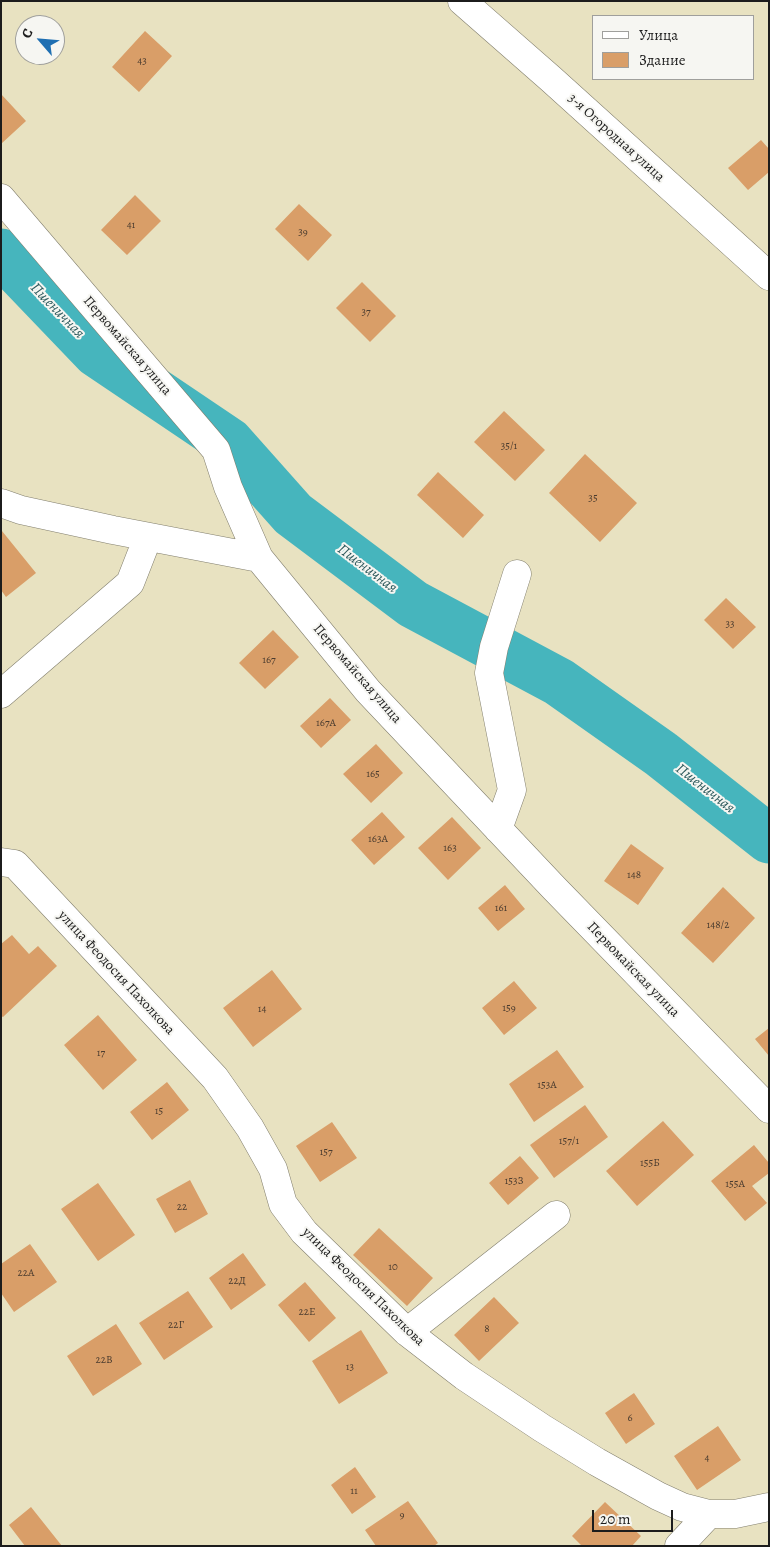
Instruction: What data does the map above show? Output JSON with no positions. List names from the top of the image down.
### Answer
{
  "streets": {
    "street": ["3-я Огородная улица", "Первомайская улица", "улица Феодосия Пахолкова"]
  },
  "water": ["Пшеничная"],
  "house_numbers": [
    "43",
    "41",
    "39",
    "37",
    "35/1",
    "35",
    "33",
    "167",
    "167А",
    "165",
    "163А",
    "163",
    "148",
    "161",
    "148/2",
    "159",
    "14",
    "17",
    "153А",
    "15",
    "157/1",
    "157",
    "155Б",
    "153З",
    "155А",
    "22",
    "10",
    "22А",
    "22Д",
    "22Е",
    "22Г",
    "8",
    "22В",
    "13",
    "6",
    "4",
    "11",
    "9"
  ],
  "legend": ["Улица", "Здание"],
  "scale_bar": "20 m",
  "north": "top left"
}
